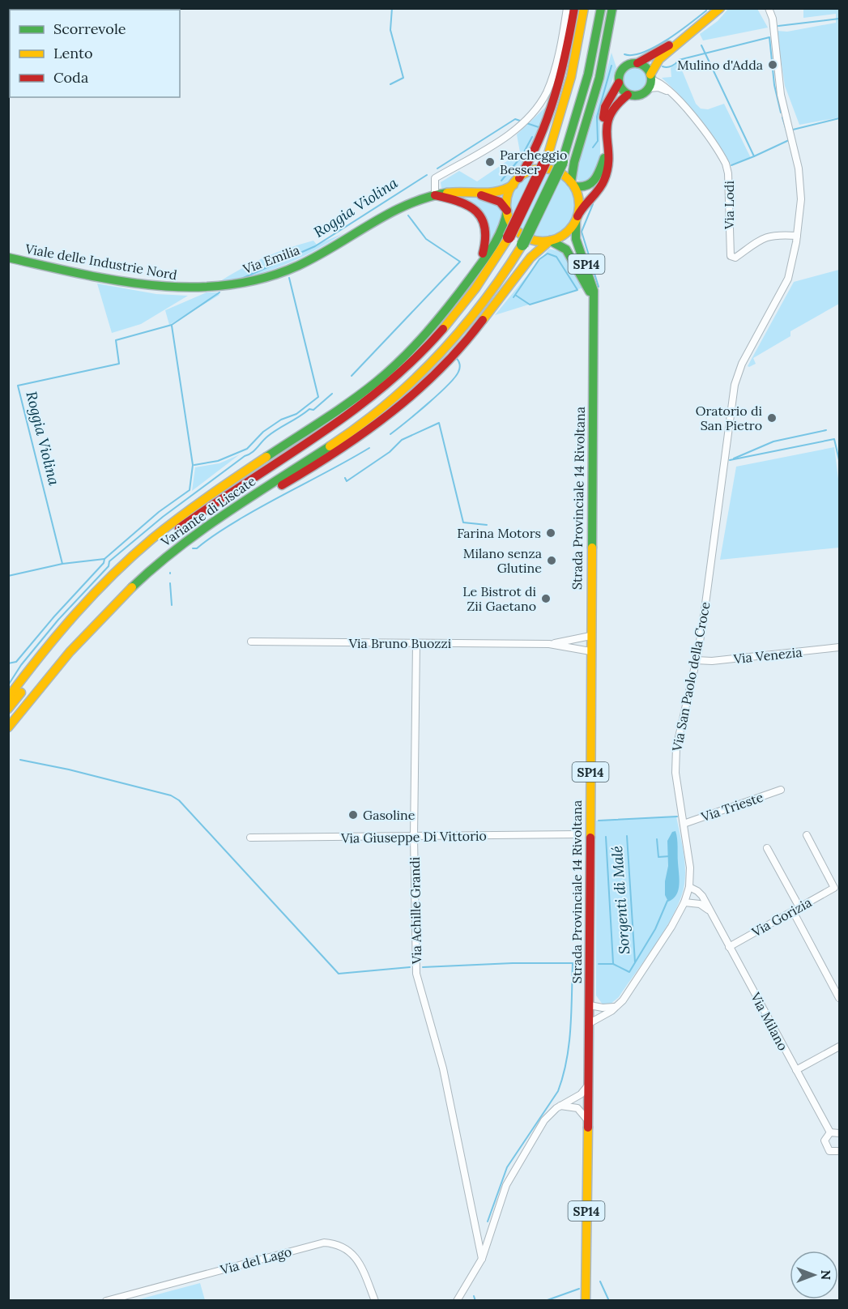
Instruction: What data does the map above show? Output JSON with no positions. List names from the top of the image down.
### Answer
{
  "streets": {
    "main road": [
      "Via Emilia",
      "Viale delle Industrie Nord",
      "SP14",
      "Strada Provinciale 14 Rivoltana",
      "Variante di Liscate"
    ],
    "street": [
      "Via Lodi",
      "Via Bruno Buozzi",
      "Via Venezia",
      "Via San Paolo della Croce",
      "Via Trieste",
      "Via Giuseppe Di Vittorio",
      "Via Achille Grandi",
      "Via Gorizia",
      "Via Milano",
      "Via del Lago"
    ]
  },
  "crossings": [
    ["Via Lodi", "Via San Paolo della Croce"],
    ["Via Emilia", "Viale delle Industrie Nord"],
    ["Via Emilia", "Strada Provinciale 14 Rivoltana"],
    ["Strada Provinciale 14 Rivoltana", "Via Bruno Buozzi"],
    ["Strada Provinciale 14 Rivoltana", "Via San Paolo della Croce"],
    ["Via Bruno Buozzi", "Via Achille Grandi"],
    ["Via Venezia", "Via San Paolo della Croce"],
    ["Via San Paolo della Croce", "Via Trieste"],
    ["Via San Paolo della Croce", "Via Milano"],
    ["Via Giuseppe Di Vittorio", "Via Achille Grandi"],
    ["Via Gorizia", "Via Milano"]
  ],
  "water": ["Roggia Violina", "Sorgenti di Malé"],
  "places": [
    "Mulino d'Adda",
    "Parcheggio Besser",
    "Oratorio di San Pietro",
    "Farina Motors",
    "Milano senza Glutine",
    "Le Bistrot di Zii Gaetano",
    "Gasoline"
  ],
  "legend": ["Scorrevole", "Lento", "Coda"],
  "north": "right"
}
